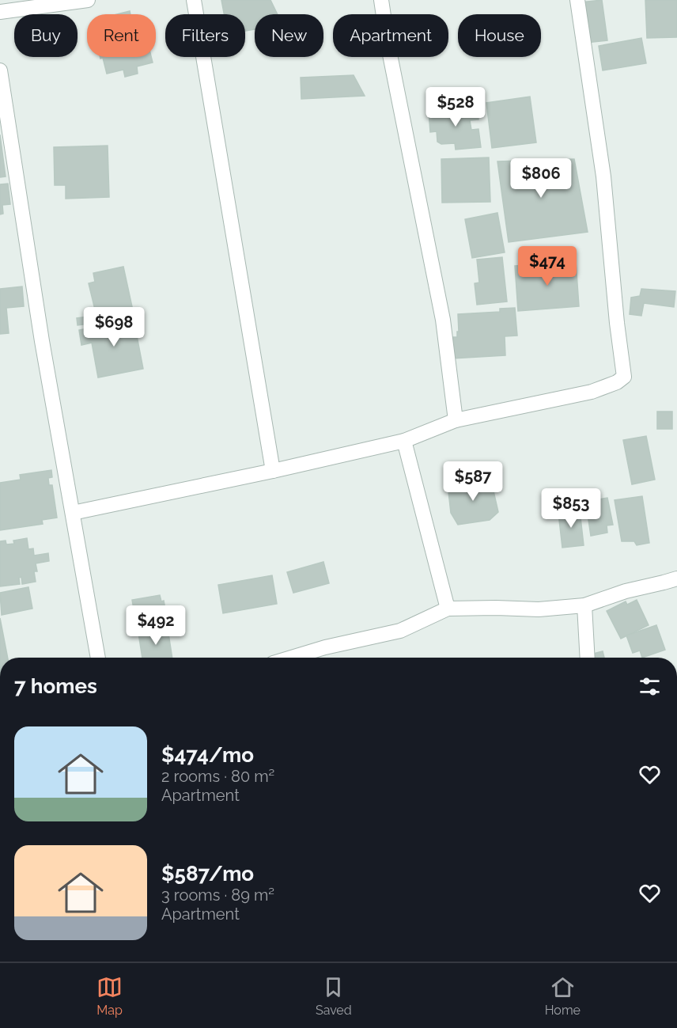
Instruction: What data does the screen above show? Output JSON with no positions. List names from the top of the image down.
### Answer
{
  "page": {
    "chip": [
      "Buy",
      "Rent",
      "Filters",
      "New",
      "Apartment",
      "House"
    ],
    "price": [
      "$528",
      "$806",
      "$474",
      "$698",
      "$587",
      "$853",
      "$492"
    ],
    "heading": "7 homes",
    "list": [
      {
        "name": "$474/mo",
        "note": "2 rooms · 80 m² · Apartment"
      },
      {
        "name": "$587/mo",
        "note": "3 rooms · 89 m² · Apartment"
      }
    ],
    "tabs": ["Map", "Saved", "Home"]
  }
}
